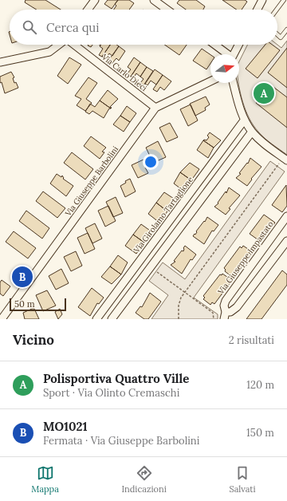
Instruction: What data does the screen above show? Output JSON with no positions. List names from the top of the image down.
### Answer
{
  "streets": {
    "street": [
      "Via Carlo Dieci",
      "Via Giuseppe Barbolini",
      "Via Girolamo Tartaglione",
      "Via Giuseppe Impastato"
    ]
  },
  "crossings": [
    ["Via Carlo Dieci", "Via Giuseppe Barbolini"]
  ],
  "scale_bar": "50 m",
  "north": "right",
  "page": {
    "search": "Cerca qui",
    "pins": ["A", "B"],
    "scale": "50 m",
    "heading": ["Vicino", "2 risultati"],
    "list": [
      {
        "mark": "A",
        "name": "Polisportiva Quattro Ville",
        "note": "Sport · Via Olinto Cremaschi",
        "value": "120 m"
      },
      {
        "mark": "B",
        "name": "MO1021",
        "note": "Fermata · Via Giuseppe Barbolini",
        "value": "150 m"
      }
    ],
    "nav": ["Mappa", "Indicazioni", "Salvati"]
  }
}
